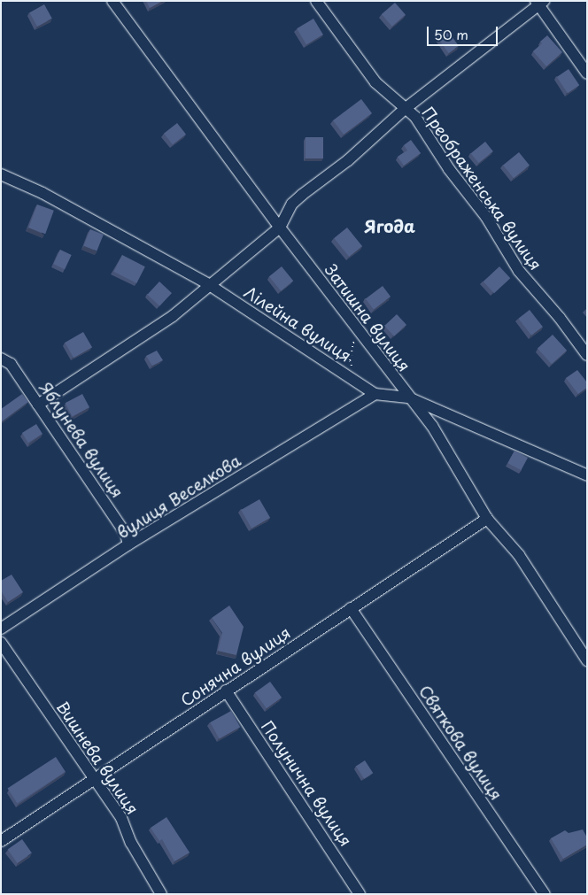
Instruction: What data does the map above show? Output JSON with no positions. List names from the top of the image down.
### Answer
{
  "streets": {
    "street": [
      "Преображенська вулиця",
      "Затишна вулиця",
      "Лілейна вулиця",
      "Яблунева вулиця",
      "вулиця Веселкова",
      "Сонячна вулиця",
      "Святкова вулиця",
      "Вишнева вулиця",
      "Полунична вулиця"
    ]
  },
  "crossings": [
    ["Затишна вулиця", "Лілейна вулиця"],
    ["Затишна вулиця", "Сонячна вулиця"],
    ["Лілейна вулиця", "вулиця Веселкова"],
    ["Яблунева вулиця", "вулиця Веселкова"],
    ["Сонячна вулиця", "Святкова вулиця"],
    ["Сонячна вулиця", "Вишнева вулиця"],
    ["Сонячна вулиця", "Полунична вулиця"]
  ],
  "districts": ["Ягода"],
  "scale_bar": "50 m"
}
